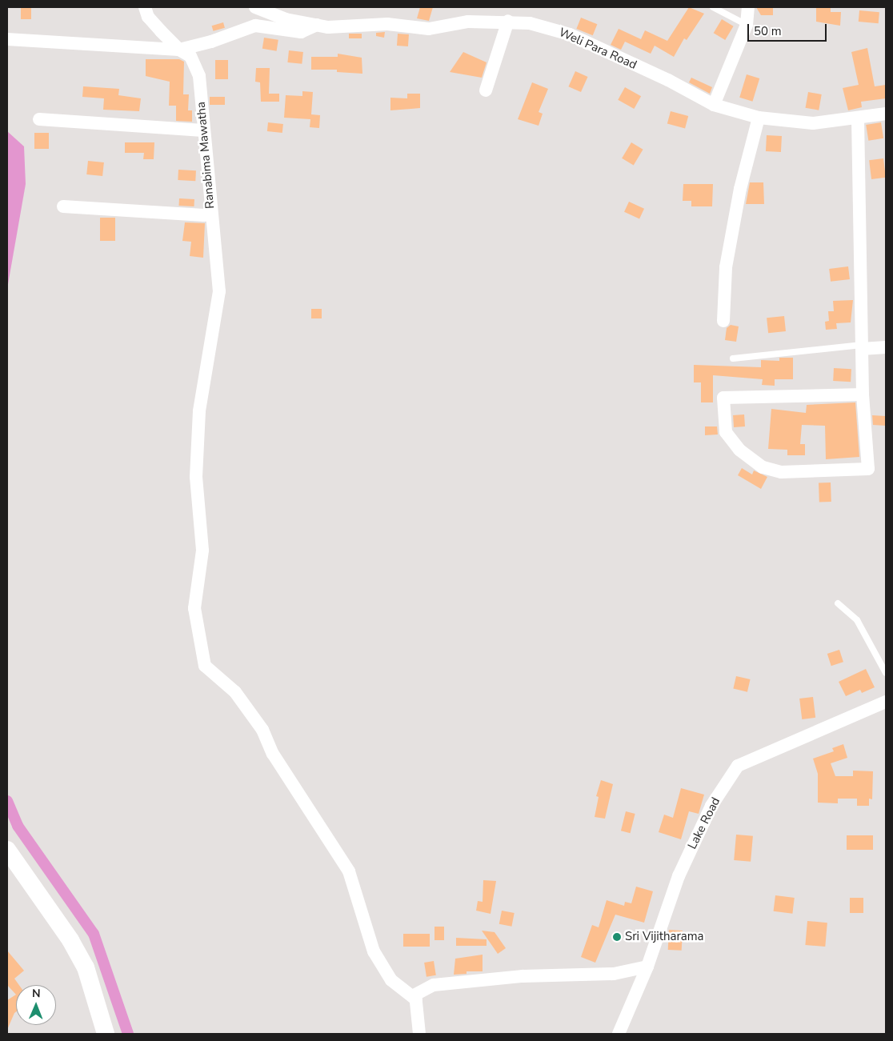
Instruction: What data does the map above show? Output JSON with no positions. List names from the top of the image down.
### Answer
{
  "streets": {
    "street": ["Weli Para Road", "Ranabima Mawatha", "Lake Road"]
  },
  "places": ["Sri Vijitharama"],
  "scale_bar": "50 m",
  "north": "top"
}
